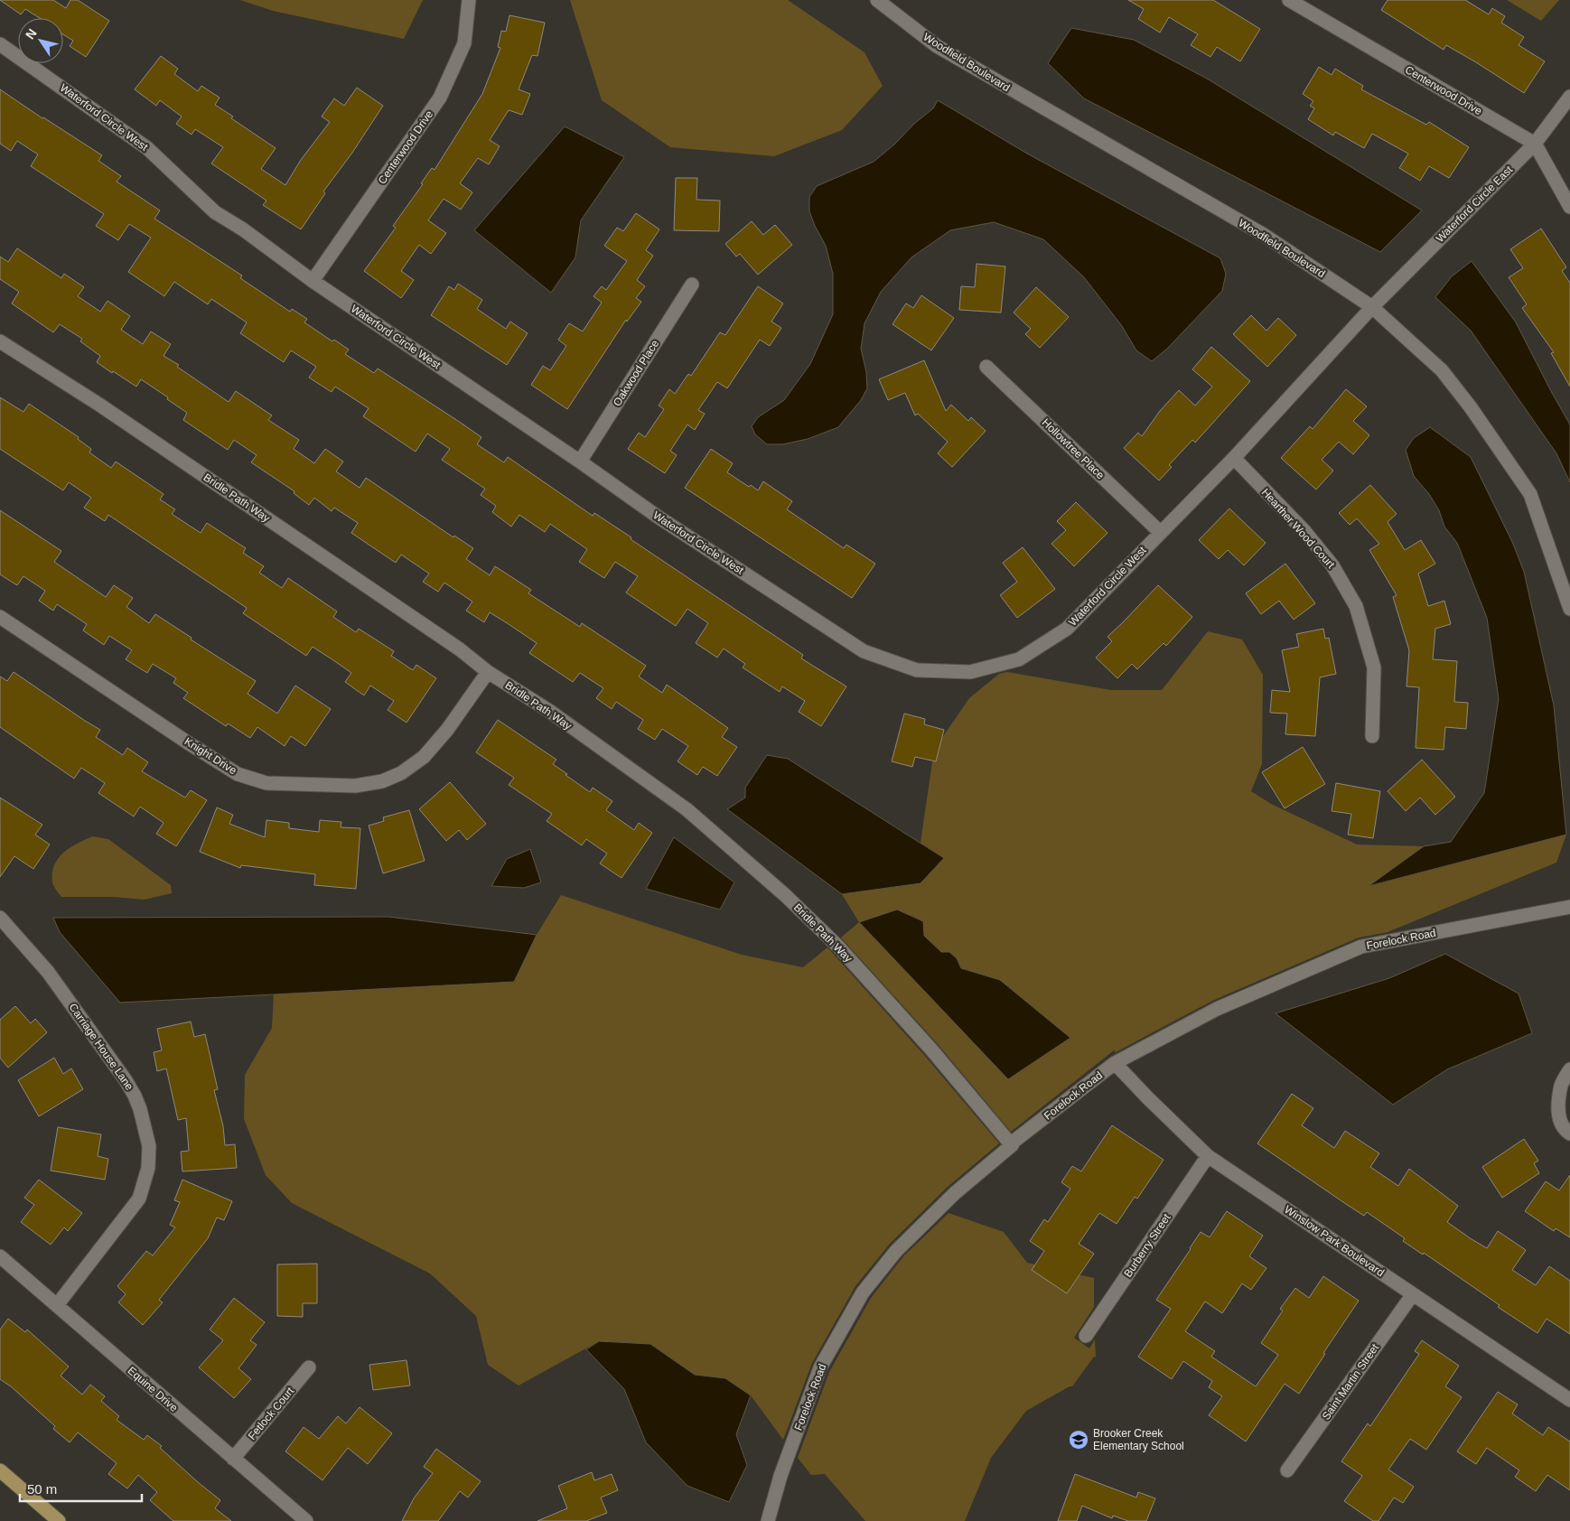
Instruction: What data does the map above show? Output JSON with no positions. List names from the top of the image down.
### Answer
{
  "streets": {
    "street": [
      "Woodfield Boulevard",
      "Centerwood Drive",
      "Waterford Circle West",
      "Waterford Circle East",
      "Oakwood Place",
      "Hollowtree Place",
      "Bridle Path Way",
      "Hearther Wood Court",
      "Knight Drive",
      "Forelock Road",
      "Carriage House Lane",
      "Winslow Park Boulevard",
      "Burberry Street",
      "Saint Martin Street",
      "Equine Drive",
      "Fetlock Court"
    ]
  },
  "crossings": [
    ["Woodfield Boulevard", "Waterford Circle West"],
    ["Woodfield Boulevard", "Waterford Circle East"],
    ["Centerwood Drive", "Waterford Circle West"],
    ["Centerwood Drive", "Waterford Circle East"],
    ["Waterford Circle West", "Waterford Circle East"],
    ["Waterford Circle West", "Oakwood Place"],
    ["Waterford Circle West", "Hollowtree Place"],
    ["Waterford Circle West", "Hearther Wood Court"],
    ["Bridle Path Way", "Knight Drive"],
    ["Bridle Path Way", "Forelock Road"],
    ["Forelock Road", "Winslow Park Boulevard"],
    ["Carriage House Lane", "Equine Drive"],
    ["Winslow Park Boulevard", "Burberry Street"],
    ["Winslow Park Boulevard", "Saint Martin Street"],
    ["Equine Drive", "Fetlock Court"]
  ],
  "places": {
    "school or university": ["Brooker Creek Elementary School"]
  },
  "scale_bar": "50 m",
  "north": "top left"
}
